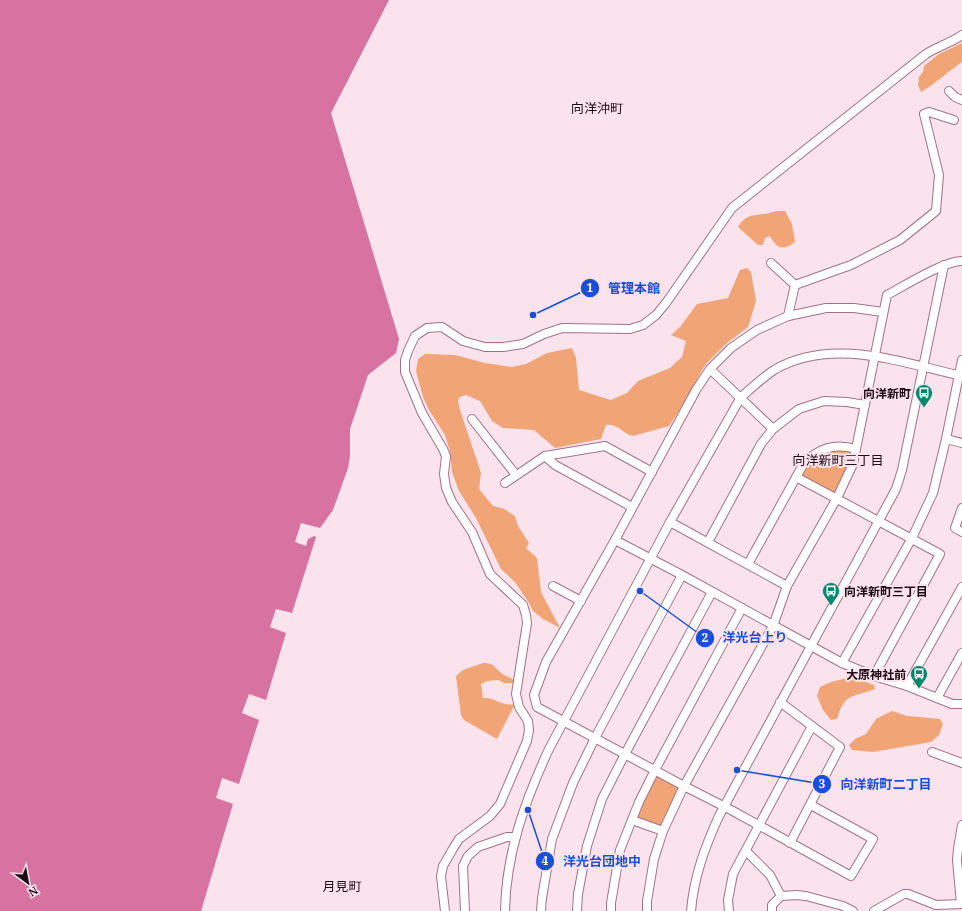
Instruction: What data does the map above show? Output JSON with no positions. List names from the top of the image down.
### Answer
{
  "districts": ["向洋沖町", "向洋新町三丁目", "月見町"],
  "places": {
    "other": [
      "管理本館",
      "洋光台上り",
      "向洋新町二丁目",
      "洋光台団地中"
    ],
    "bus stop": ["向洋新町", "向洋新町三丁目", "大原神社前"]
  },
  "north": "bottom right"
}
